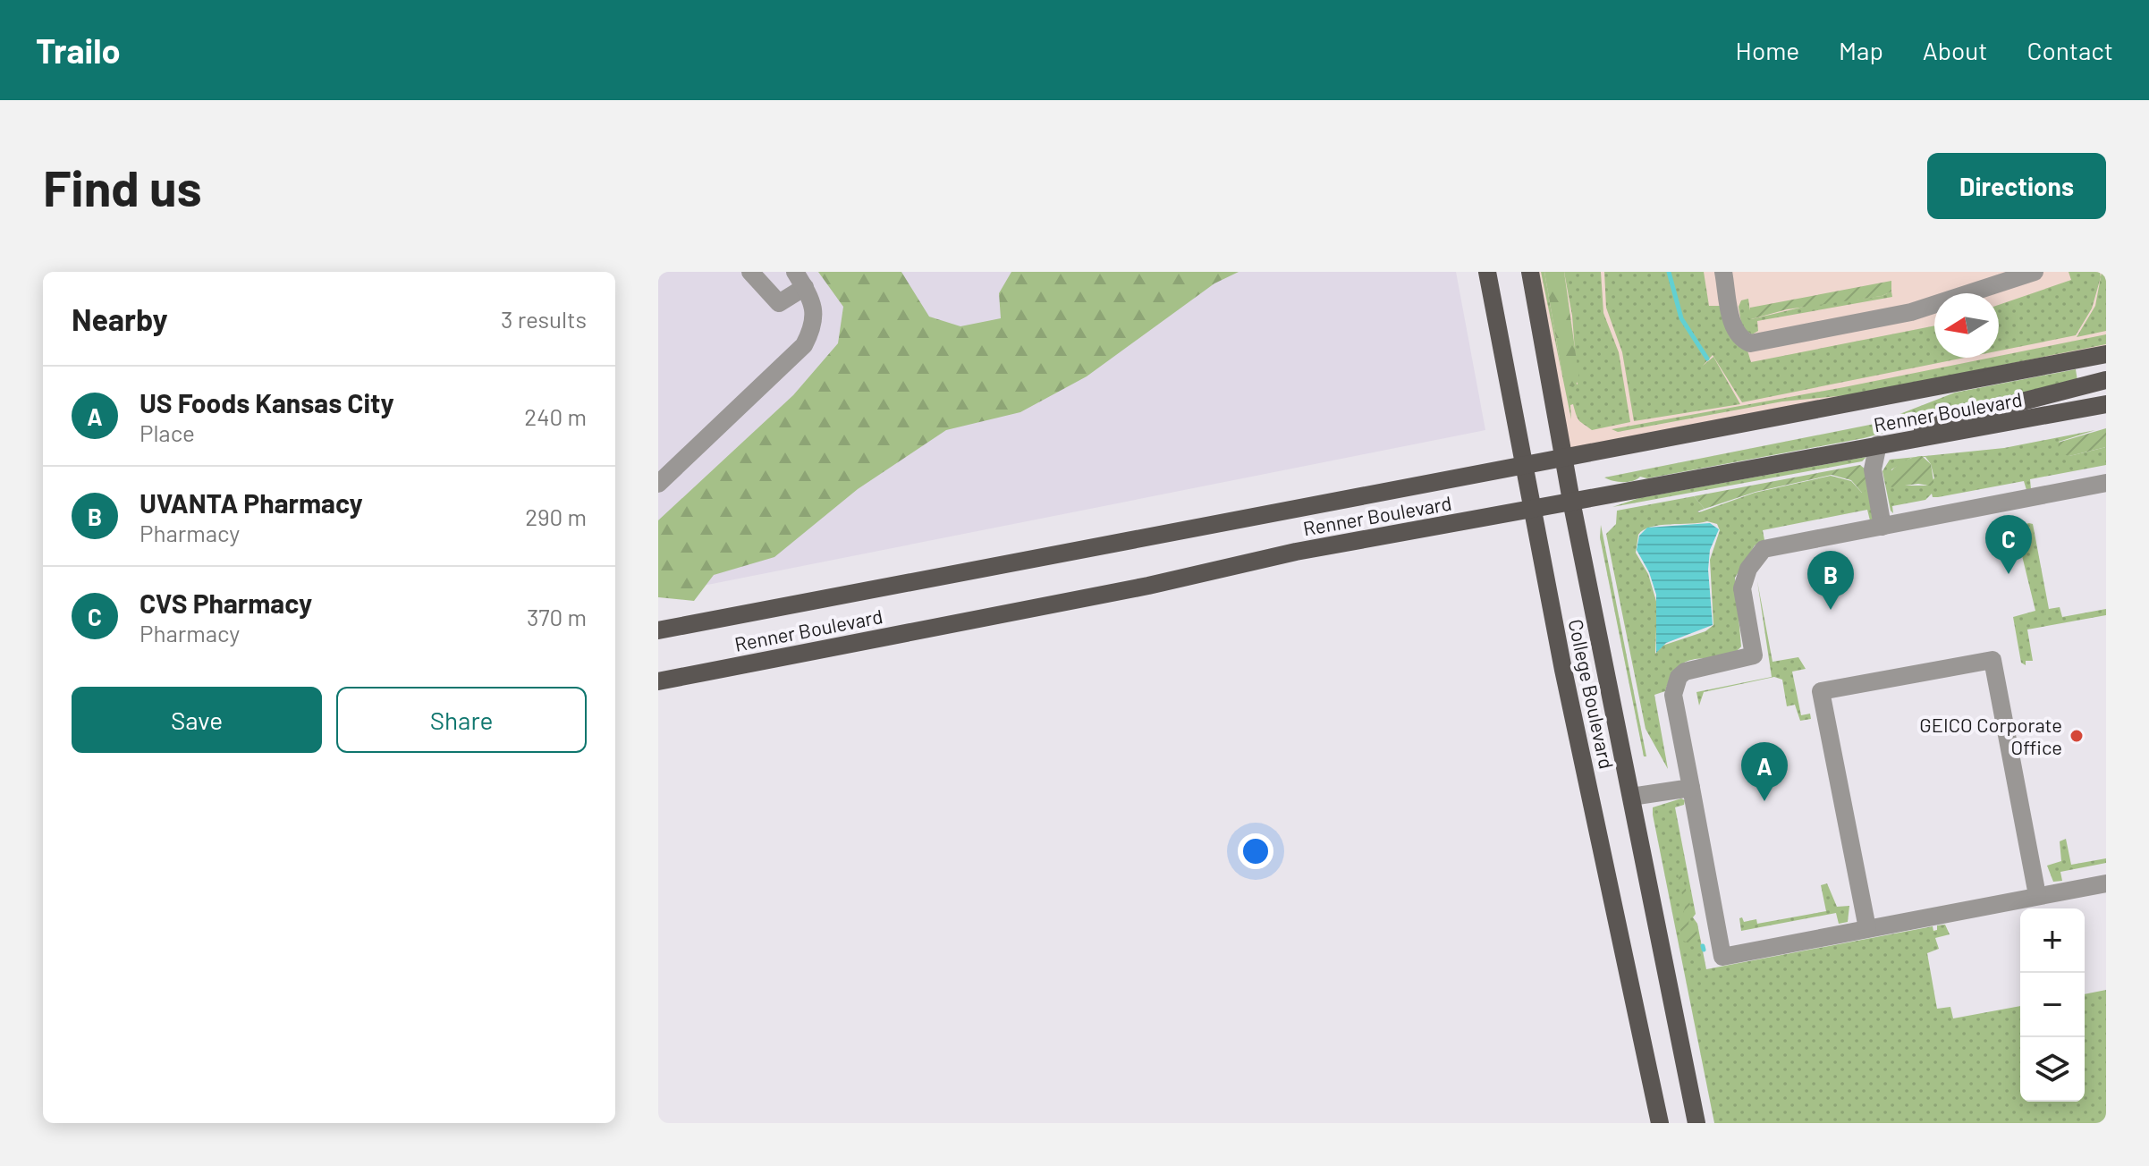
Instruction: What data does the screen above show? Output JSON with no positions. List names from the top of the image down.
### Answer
{
  "streets": {
    "main road": ["Renner Boulevard", "College Boulevard"]
  },
  "crossings": [
    ["Renner Boulevard", "College Boulevard"]
  ],
  "places": ["GEICO Corporate Office"],
  "north": "left",
  "page": {
    "header": "Trailo",
    "nav": [
      "Home",
      "Map",
      "About",
      "Contact"
    ],
    "buttons": [
      "Directions",
      ["Save", "Share"]
    ],
    "title": "Find us",
    "heading": ["Nearby", "3 results"],
    "list": [
      {
        "mark": "A",
        "name": "US Foods Kansas City",
        "note": "Place",
        "value": "240 m"
      },
      {
        "mark": "B",
        "name": "UVANTA Pharmacy",
        "note": "Pharmacy",
        "value": "290 m"
      },
      {
        "mark": "C",
        "name": "CVS Pharmacy",
        "note": "Pharmacy",
        "value": "370 m"
      }
    ],
    "pins": ["C", "B", "A"],
    "map_buttons": ["+", "−"]
  }
}
